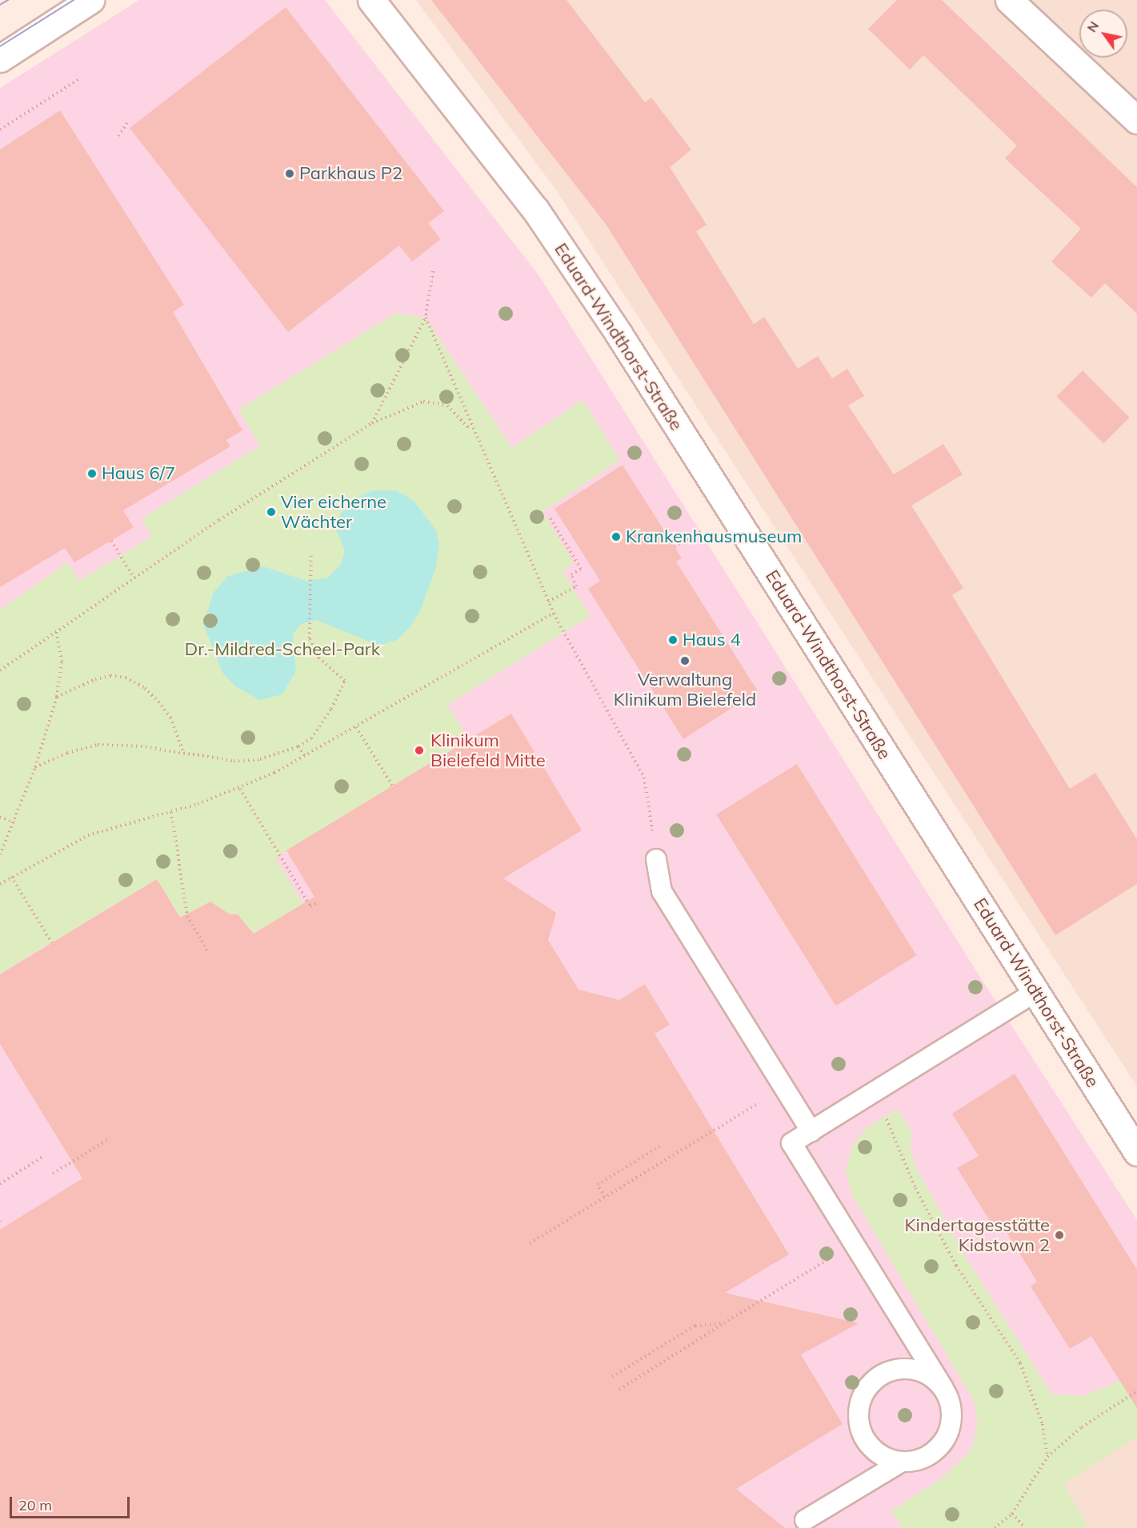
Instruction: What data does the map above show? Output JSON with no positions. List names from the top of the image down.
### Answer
{
  "streets": {
    "street": ["Eduard-Windthorst-Straße"]
  },
  "parks": ["Dr.-Mildred-Scheel-Park"],
  "places": [
    "Parkhaus P2",
    "Haus 6/7",
    "Vier eicherne Wächter",
    "Krankenhausmuseum",
    "Haus 4",
    "Verwaltung Klinikum Bielefeld",
    "Klinikum Bielefeld Mitte",
    "Kindertagesstätte Kidstown 2"
  ],
  "scale_bar": "20 m",
  "north": "top left"
}
